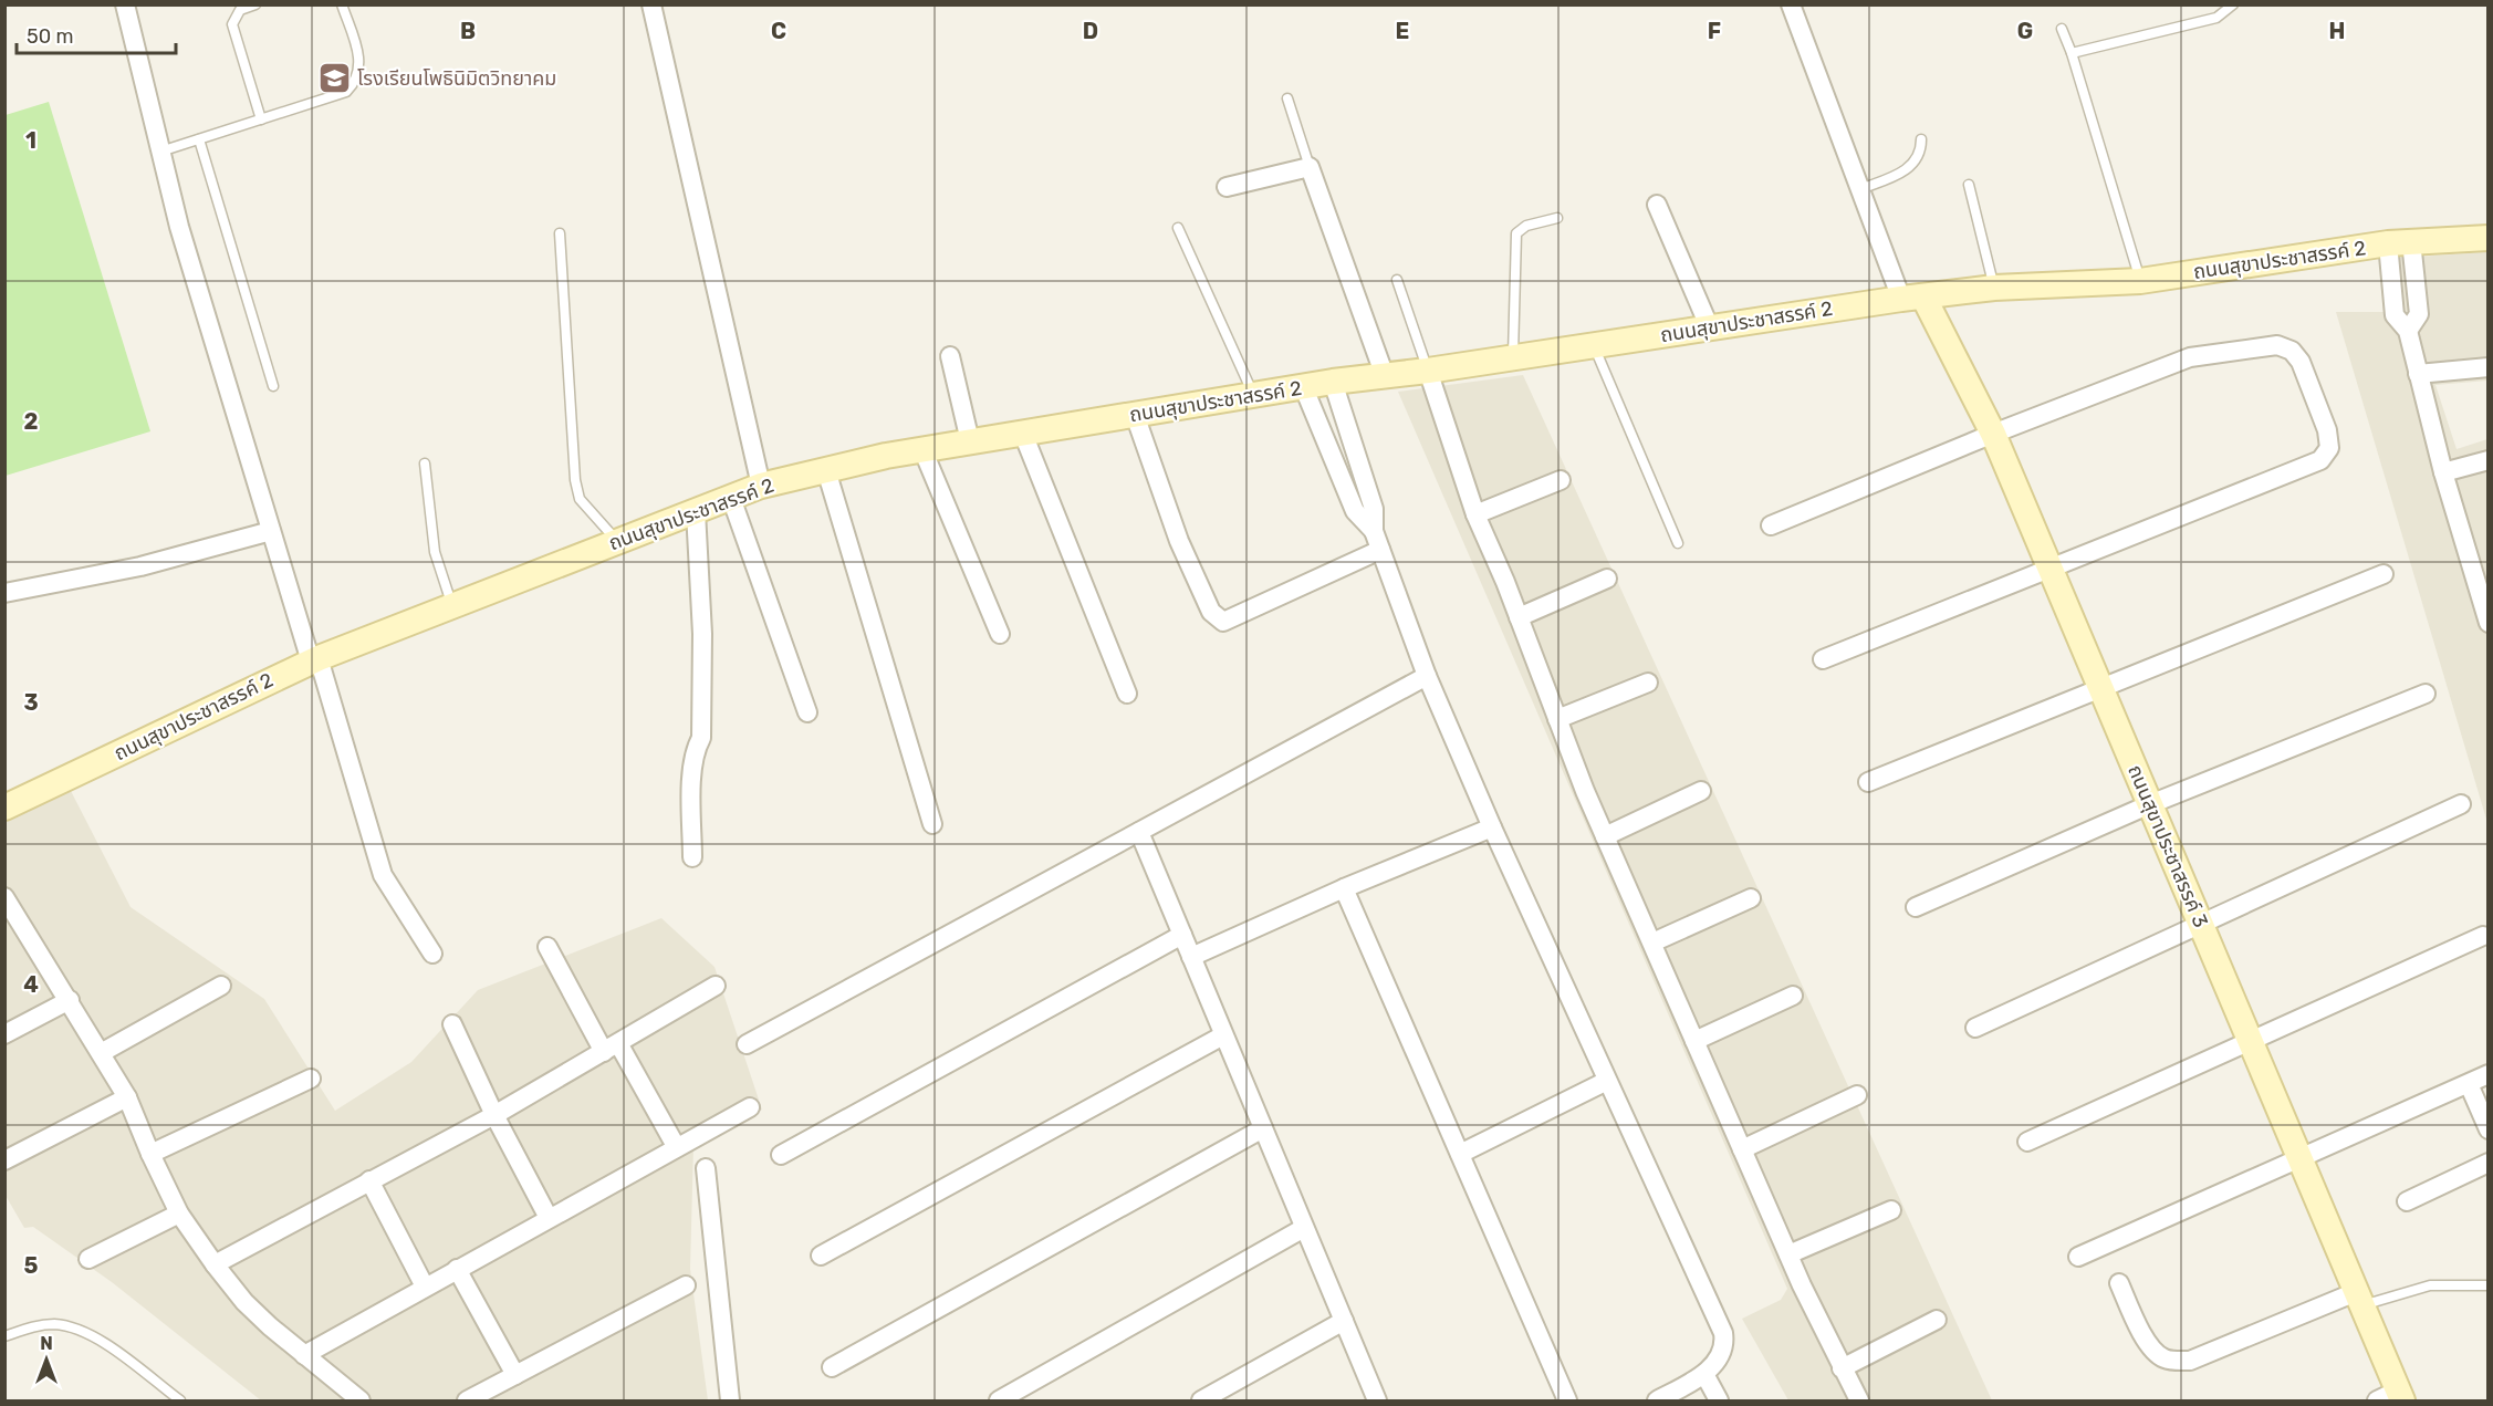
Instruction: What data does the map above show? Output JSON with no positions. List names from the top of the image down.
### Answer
{
  "streets": {
    "street": ["ถนนสุขาประชาสรรค์ 2", "ถนนสุขาประชาสรรค์ 3"]
  },
  "crossings": [
    ["ถนนสุขาประชาสรรค์ 2", "ถนนสุขาประชาสรรค์ 3"]
  ],
  "places": {
    "school or university": ["โรงเรียนโพธินิมิตวิทยาคม"]
  },
  "scale_bar": "50 m",
  "north": "top",
  "grid": {
    "columns": [
      "B",
      "C",
      "D",
      "E",
      "F",
      "G",
      "H"
    ],
    "rows": [
      "1",
      "2",
      "3",
      "4",
      "5"
    ]
  }
}
